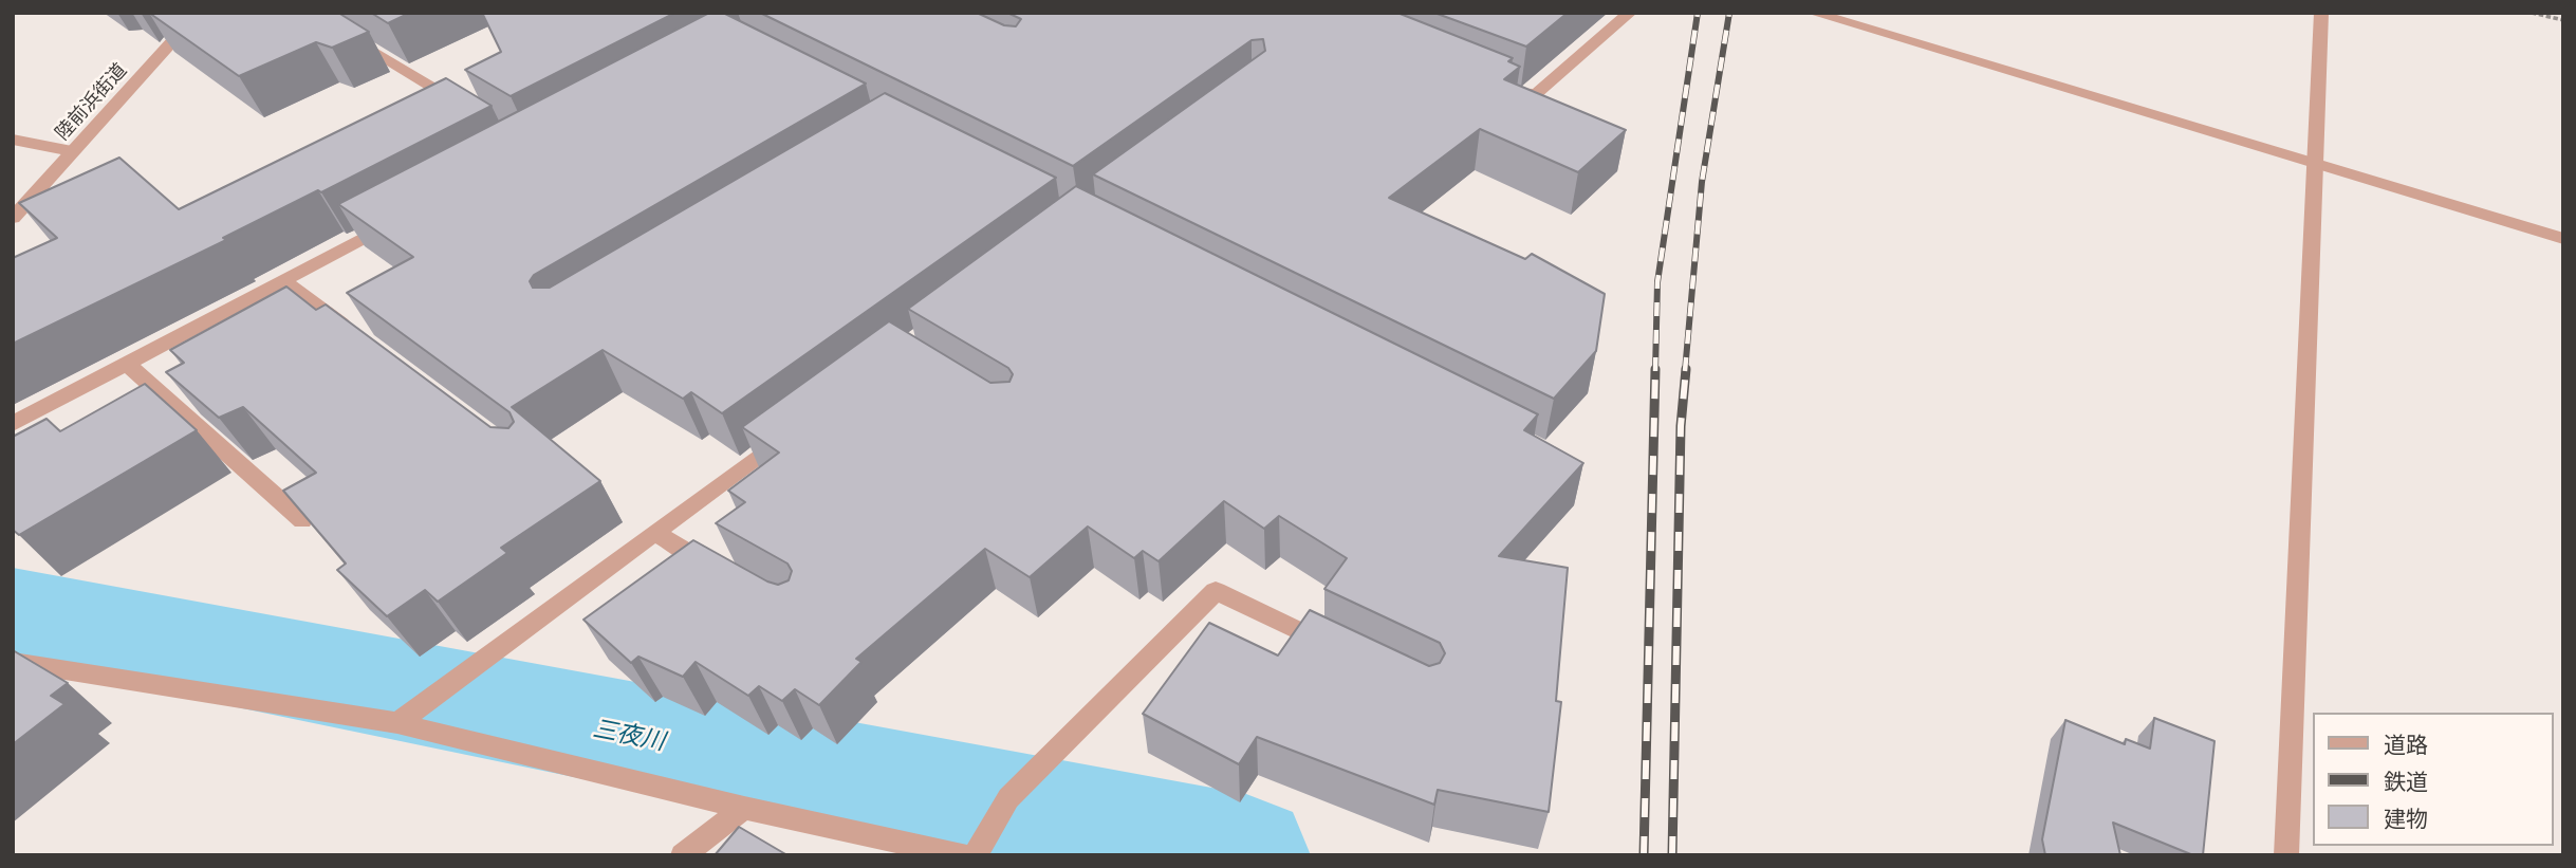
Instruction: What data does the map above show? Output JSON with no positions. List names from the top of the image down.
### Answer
{
  "streets": {
    "street": ["陸前浜街道"]
  },
  "water": ["三夜川"],
  "legend": ["道路", "鉄道", "建物"]
}
